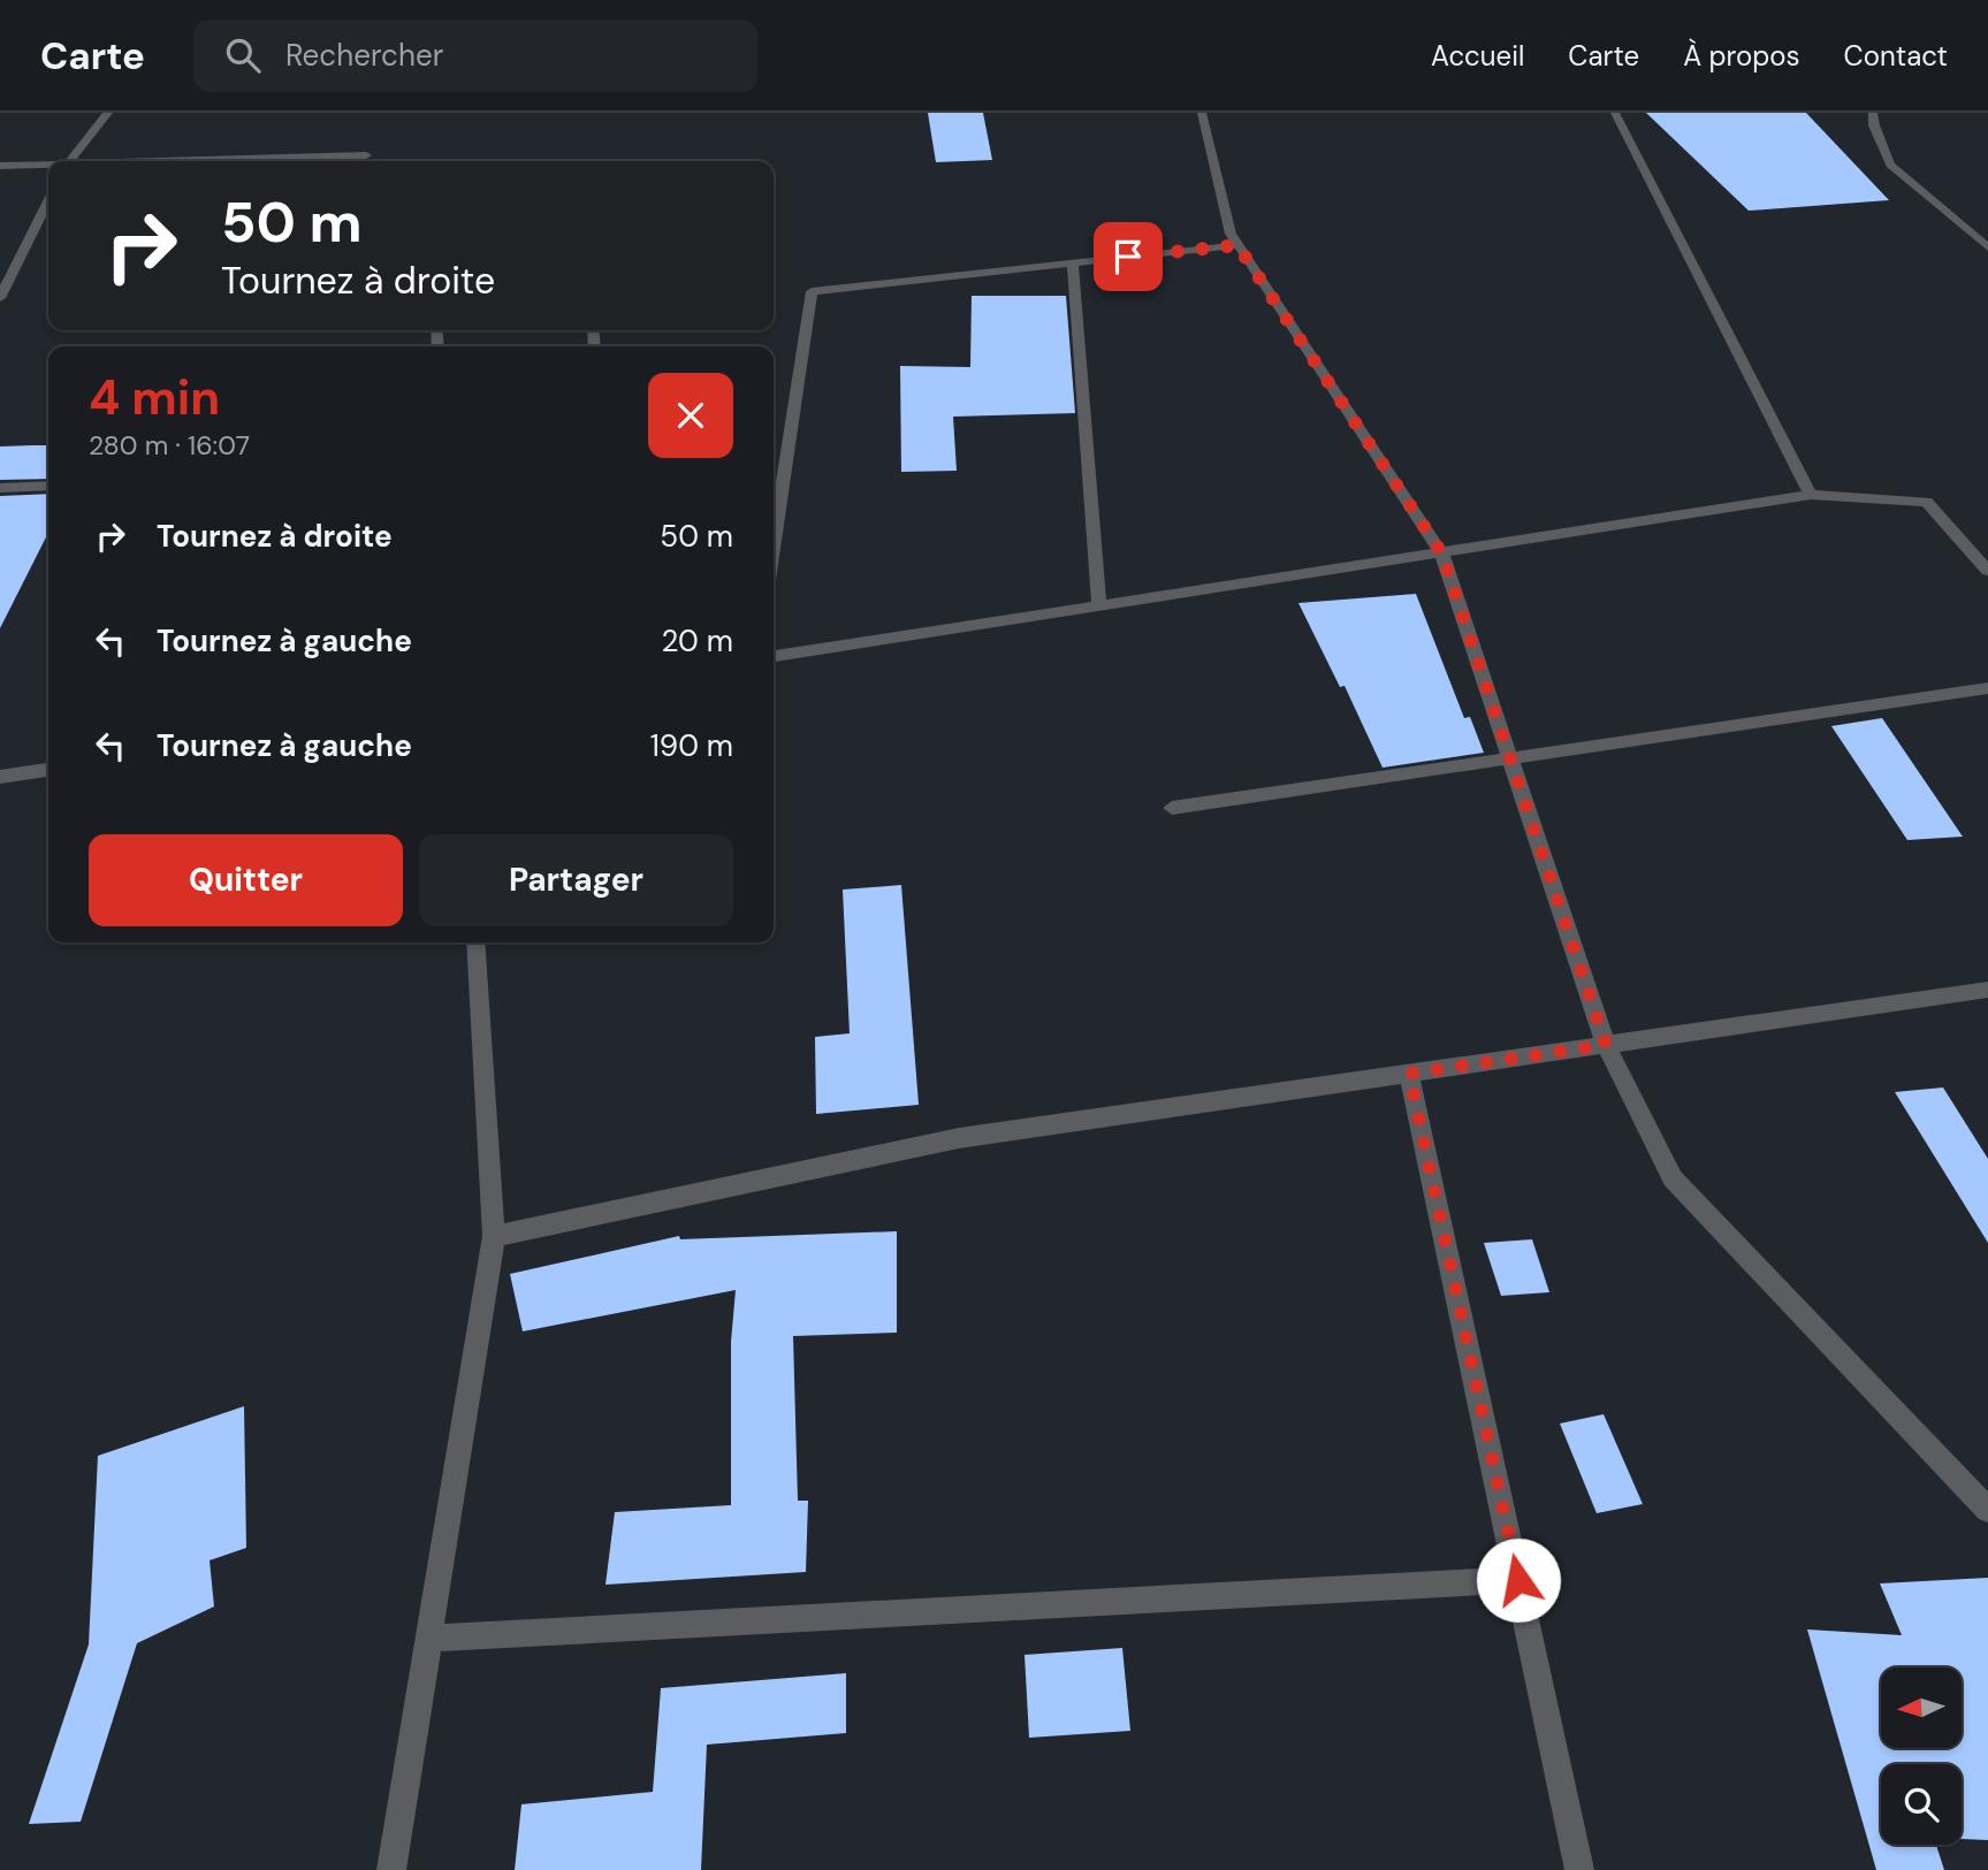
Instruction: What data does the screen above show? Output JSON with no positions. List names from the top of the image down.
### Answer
{
  "north": "left",
  "page": {
    "header": "Carte",
    "search": "Rechercher",
    "nav": [
      "Accueil",
      "Carte",
      "À propos",
      "Contact"
    ],
    "turn": ["50 m", "Tournez à droite"],
    "heading": ["4 min", "280 m · 16:07"],
    "list": [
      {
        "name": "Tournez à droite",
        "value": "50 m"
      },
      {
        "name": "Tournez à gauche",
        "value": "20 m"
      },
      {
        "name": "Tournez à gauche",
        "value": "190 m"
      }
    ],
    "buttons": ["Quitter", "Partager"]
  }
}
